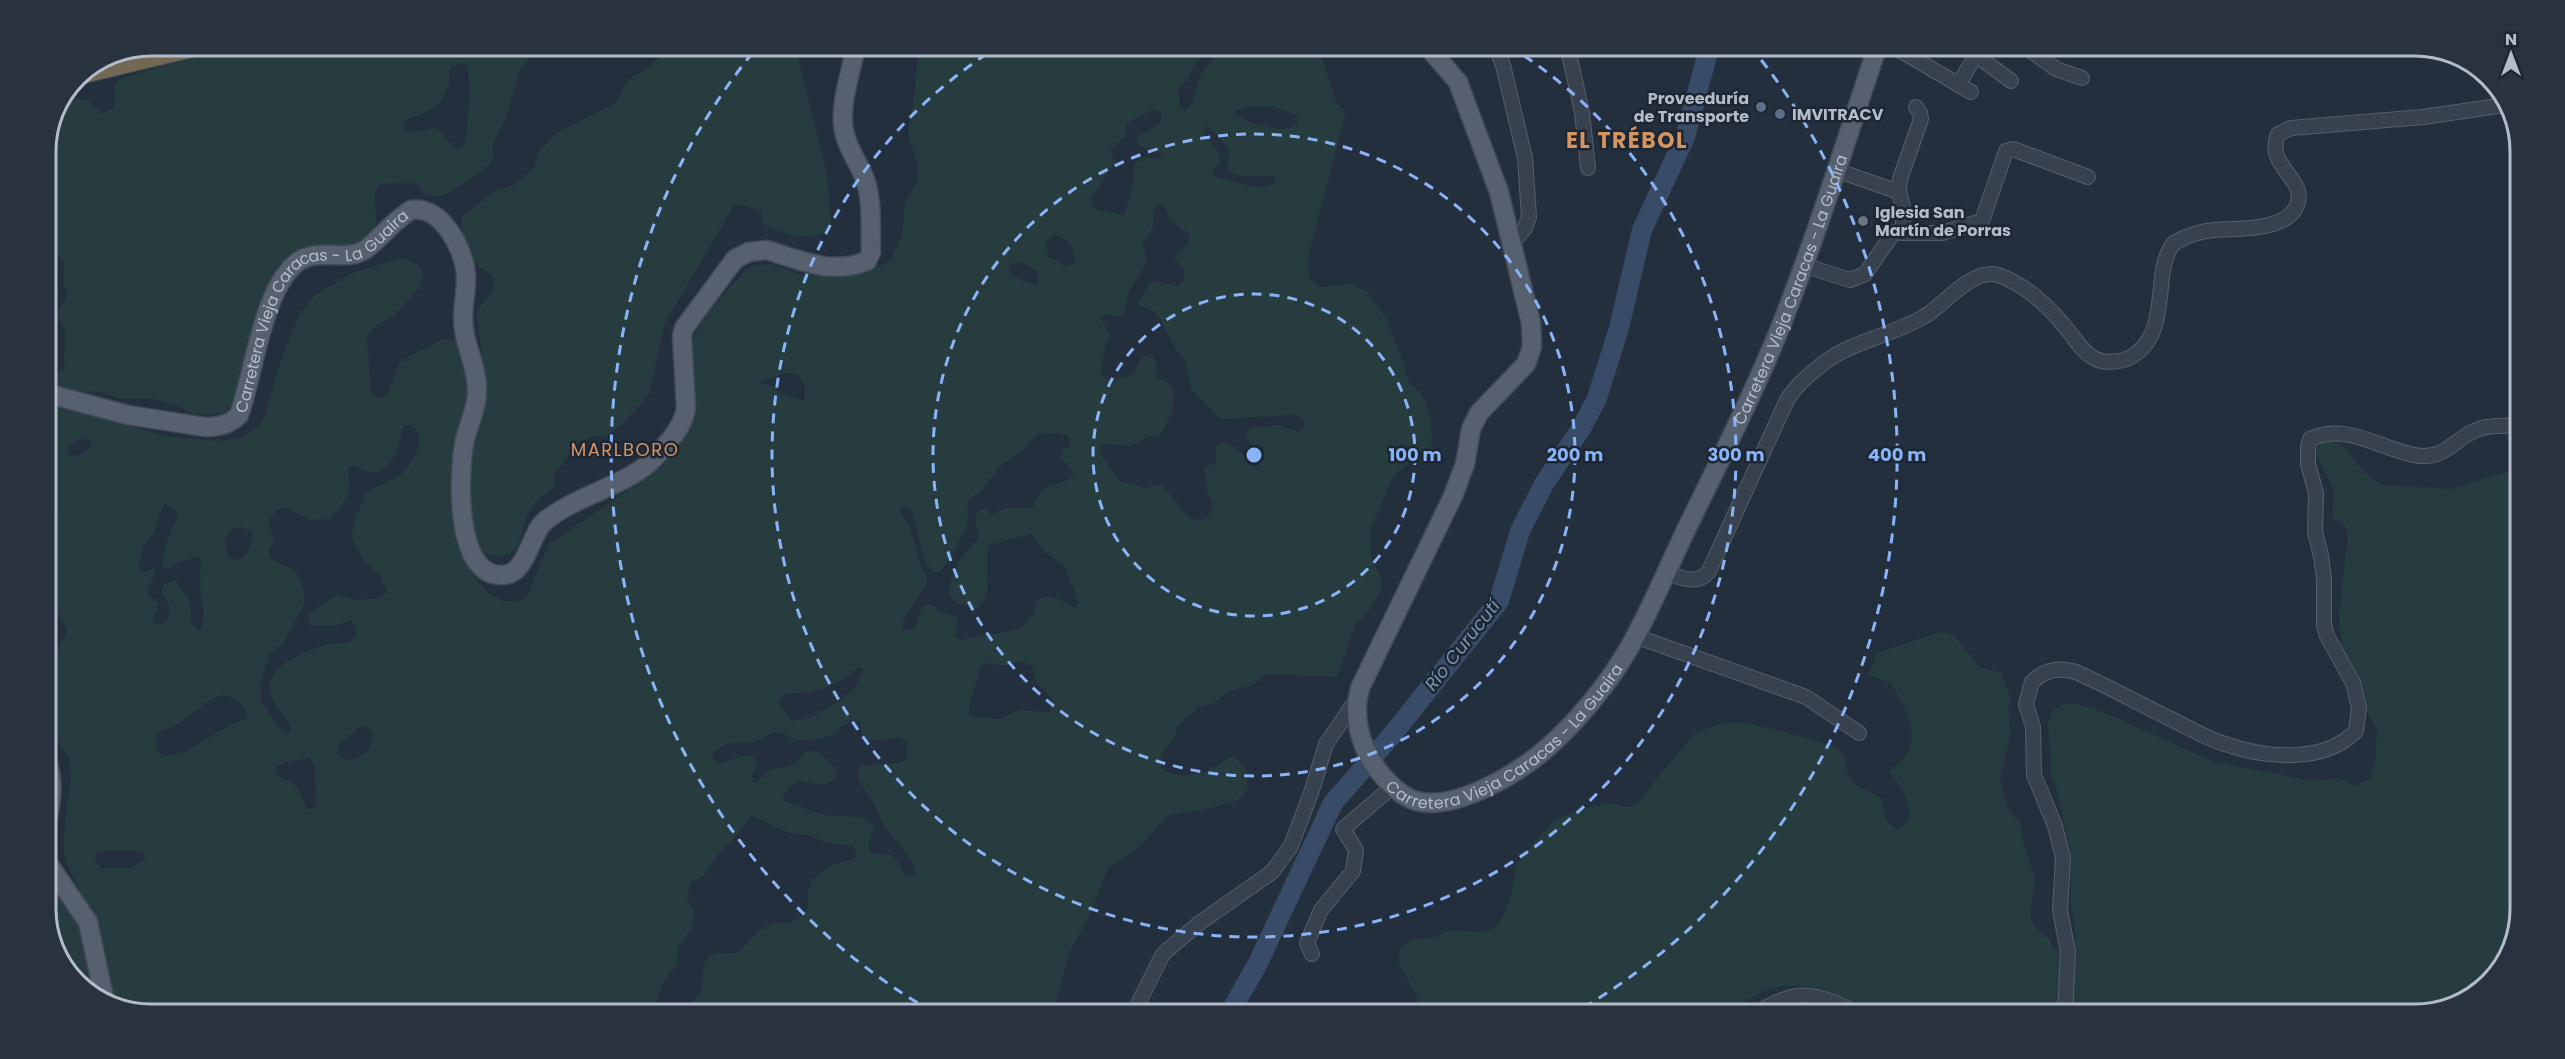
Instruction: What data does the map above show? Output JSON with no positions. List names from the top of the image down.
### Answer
{
  "streets": {
    "main road": ["Carretera Vieja Caracas - La Guaira"]
  },
  "districts": ["EL TRÉBOL", "MARLBORO"],
  "water": ["Río Curucutí"],
  "places": ["Proveeduría de Transporte", "IMVITRACV", "Iglesia San Martín de Porras"],
  "north": "top",
  "rings": [
    "100 m",
    "200 m",
    "300 m",
    "400 m"
  ]
}
